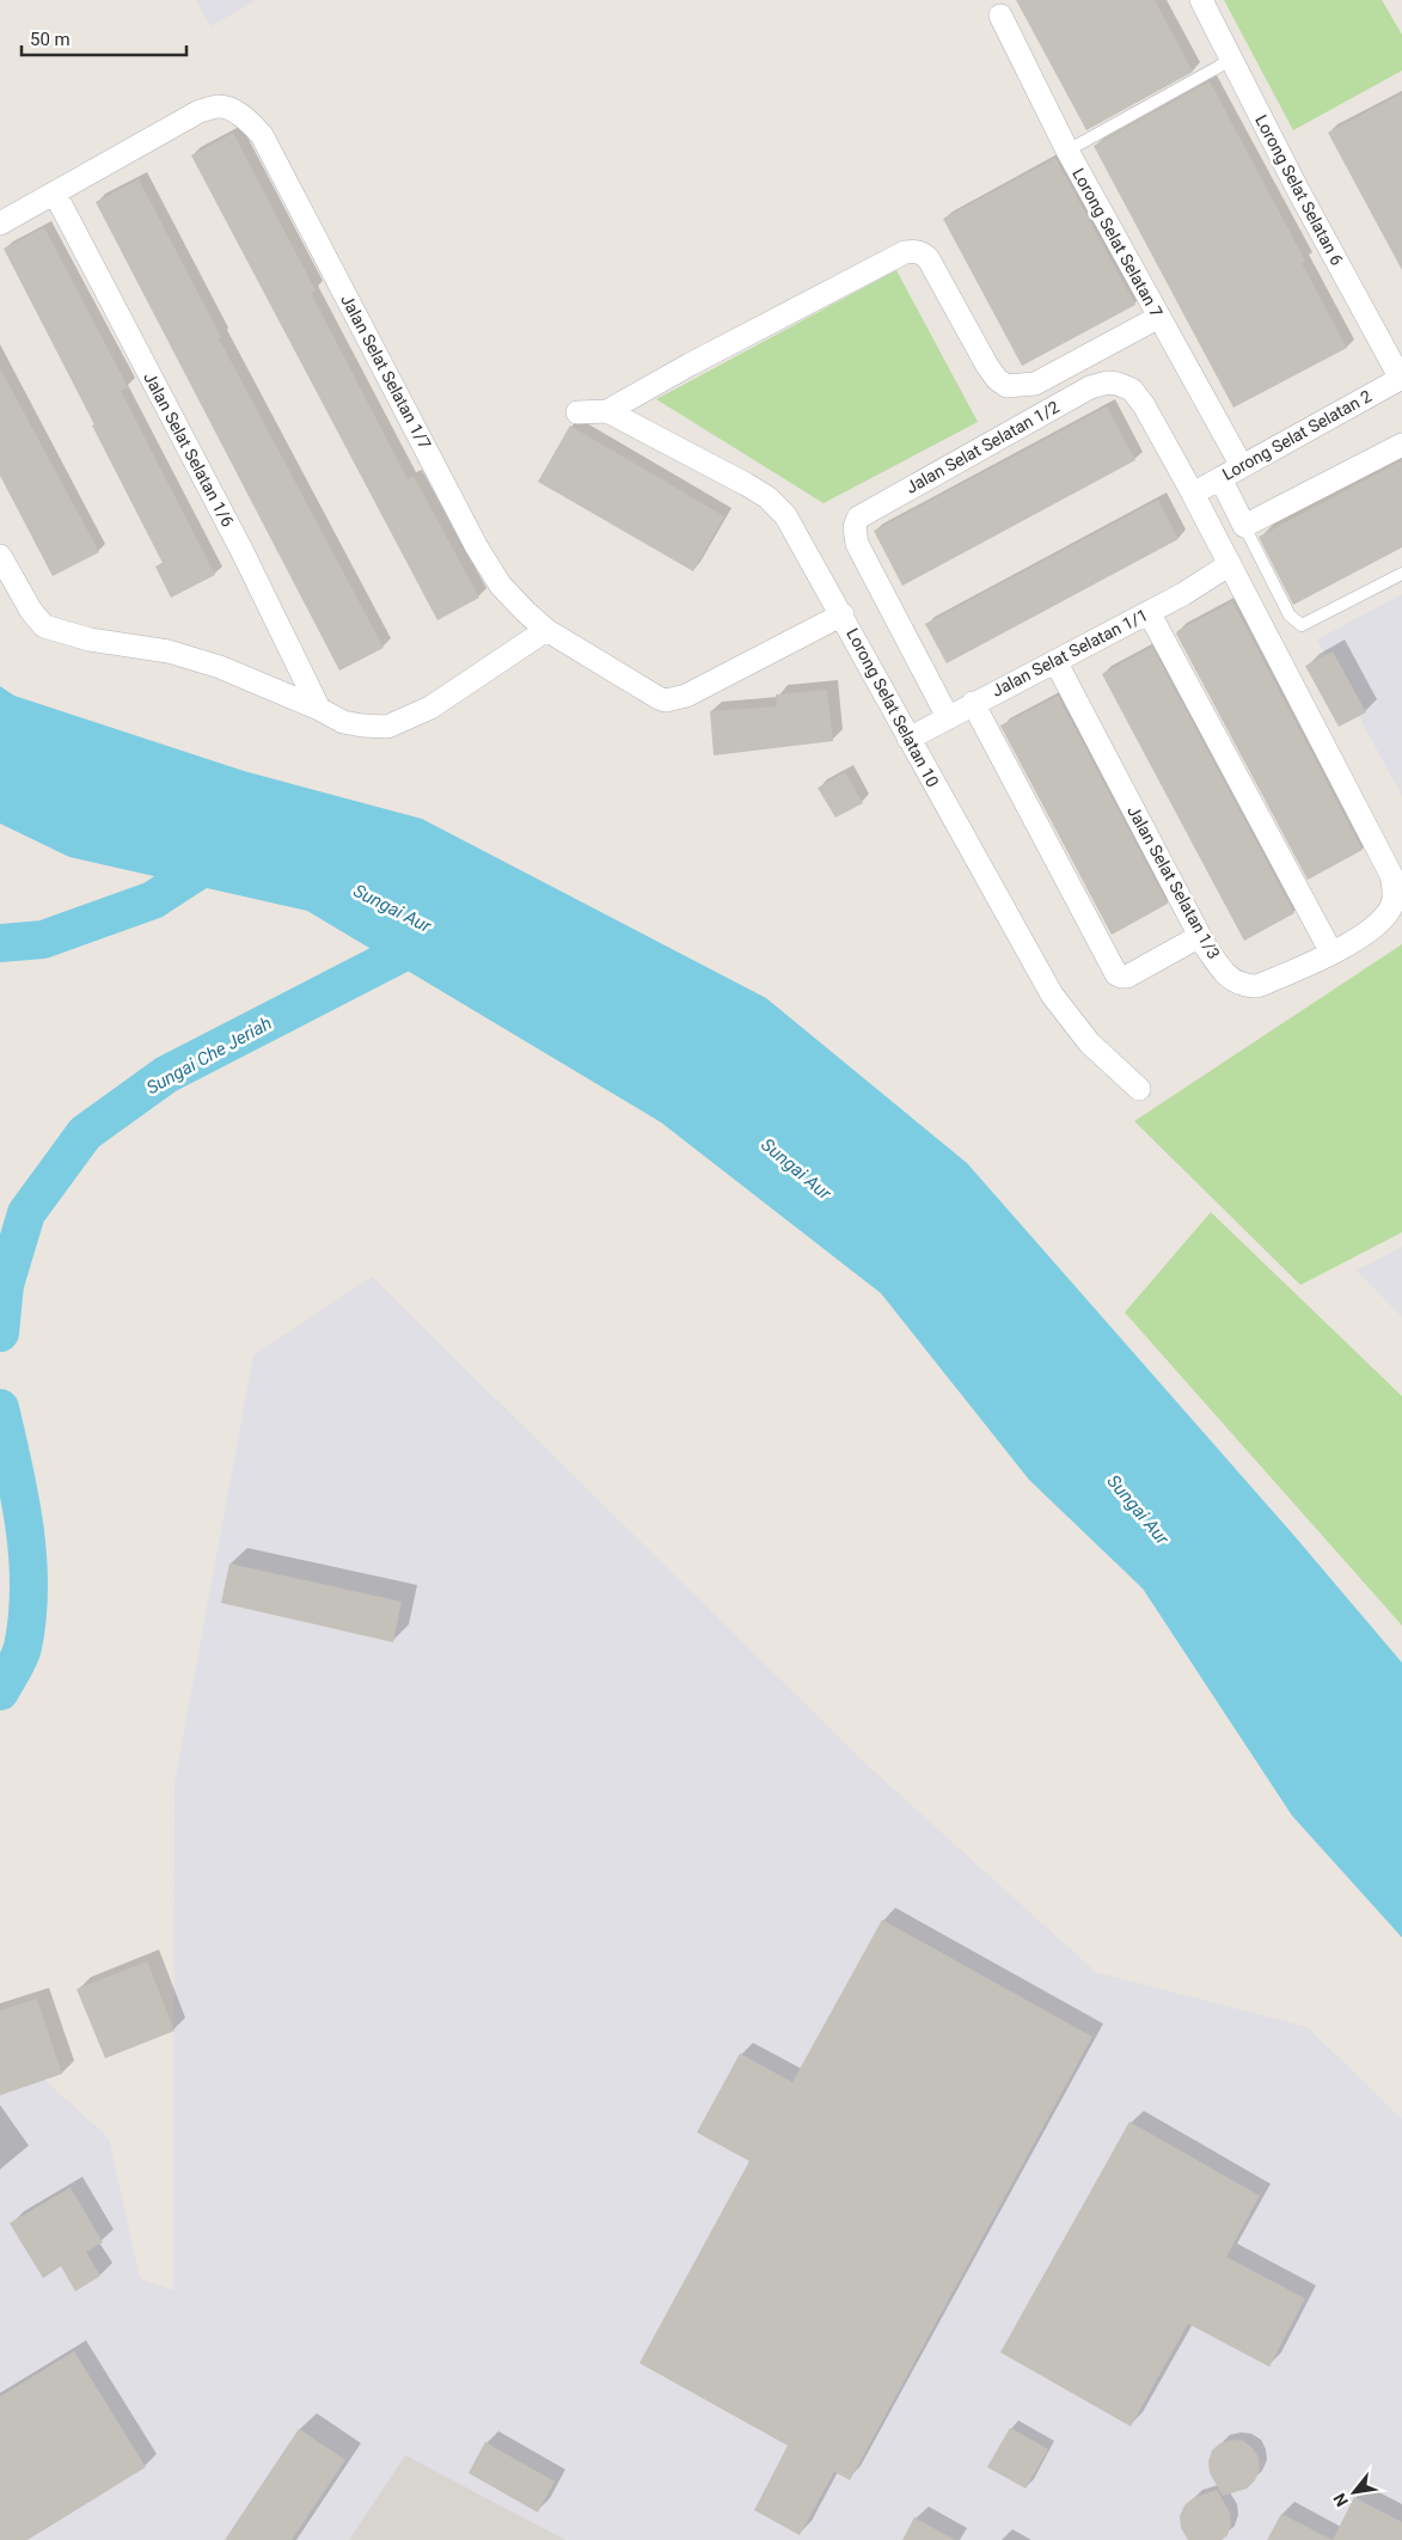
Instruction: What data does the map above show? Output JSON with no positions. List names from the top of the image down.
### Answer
{
  "streets": {
    "street": [
      "Lorong Selat Selatan 6",
      "Lorong Selat Selatan 7",
      "Jalan Selat Selatan 1/7",
      "Lorong Selat Selatan 2",
      "Jalan Selat Selatan 1/2",
      "Jalan Selat Selatan 1/6",
      "Jalan Selat Selatan 1/1",
      "Lorong Selat Selatan 10",
      "Jalan Selat Selatan 1/3"
    ]
  },
  "crossings": [
    ["Lorong Selat Selatan 6", "Lorong Selat Selatan 2"],
    ["Lorong Selat Selatan 7", "Lorong Selat Selatan 2"],
    ["Jalan Selat Selatan 1/7", "Jalan Selat Selatan 1/6"],
    ["Jalan Selat Selatan 1/7", "Lorong Selat Selatan 10"],
    ["Lorong Selat Selatan 2", "Jalan Selat Selatan 1/2"],
    ["Jalan Selat Selatan 1/2", "Jalan Selat Selatan 1/1"],
    ["Jalan Selat Selatan 1/2", "Jalan Selat Selatan 1/3"],
    ["Jalan Selat Selatan 1/1", "Lorong Selat Selatan 10"],
    ["Jalan Selat Selatan 1/1", "Jalan Selat Selatan 1/3"]
  ],
  "water": ["Sungai Aur", "Sungai Che Jeriah"],
  "scale_bar": "50 m",
  "north": "bottom left"
}
